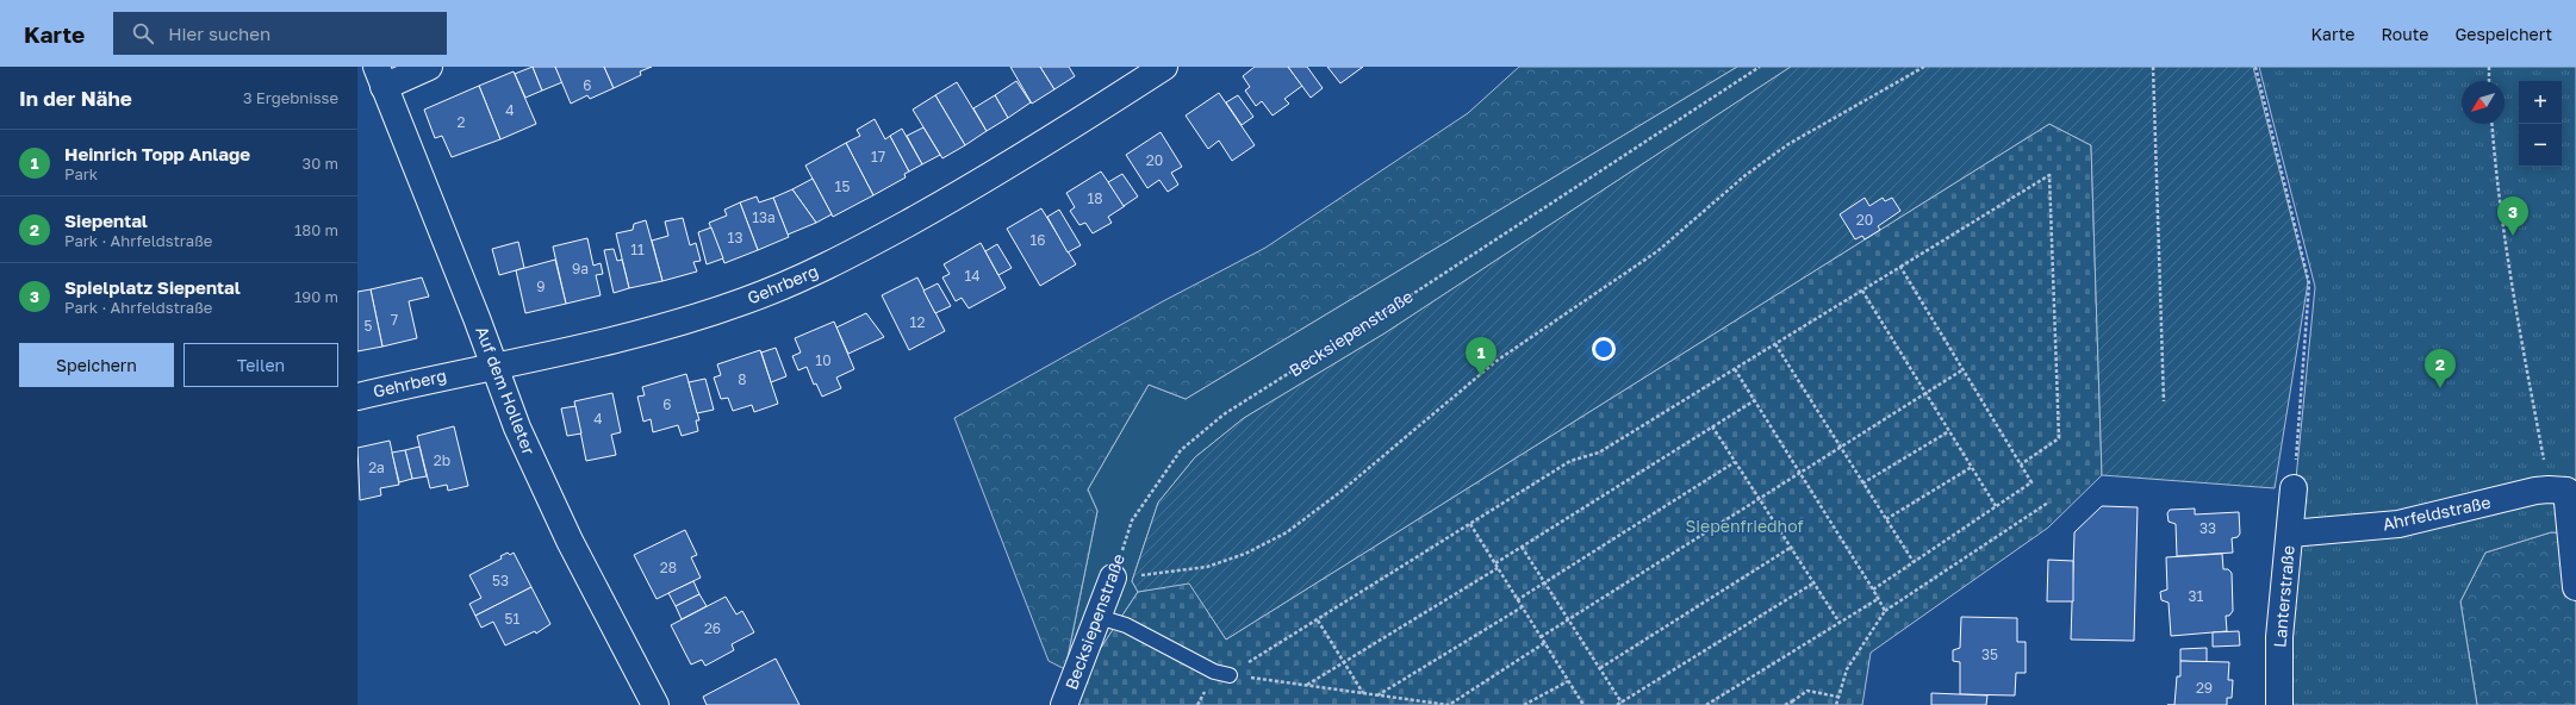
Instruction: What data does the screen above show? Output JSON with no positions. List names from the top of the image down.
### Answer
{
  "streets": {
    "street": [
      "Gehrberg",
      "Becksiepenstraße",
      "Auf dem Holleter",
      "Ahrfeldstraße",
      "Lanterstraße"
    ]
  },
  "crossings": [
    ["Gehrberg", "Auf dem Holleter"],
    ["Ahrfeldstraße", "Lanterstraße"]
  ],
  "parks": ["Siepenfriedhof"],
  "house_numbers": [
    "6",
    "4",
    "2",
    "17",
    "20",
    "15",
    "18",
    "13a",
    "20",
    "13",
    "16",
    "11",
    "9a",
    "14",
    "9",
    "7",
    "12",
    "5",
    "10",
    "8",
    "6",
    "4",
    "2b",
    "2a",
    "33",
    "28",
    "53",
    "31",
    "51",
    "26",
    "35",
    "29"
  ],
  "north": "bottom left",
  "page": {
    "header": "Karte",
    "search": "Hier suchen",
    "nav": ["Karte", "Route", "Gespeichert"],
    "heading": ["In der Nähe", "3 Ergebnisse"],
    "map_buttons": ["+", "−"],
    "list": [
      {
        "mark": "1",
        "name": "Heinrich Topp Anlage",
        "note": "Park",
        "value": "30 m"
      },
      {
        "mark": "2",
        "name": "Siepental",
        "note": "Park · Ahrfeldstraße",
        "value": "180 m"
      },
      {
        "mark": "3",
        "name": "Spielplatz Siepental",
        "note": "Park · Ahrfeldstraße",
        "value": "190 m"
      }
    ],
    "pins": ["3", "1", "2"],
    "buttons": ["Speichern", "Teilen"]
  }
}
